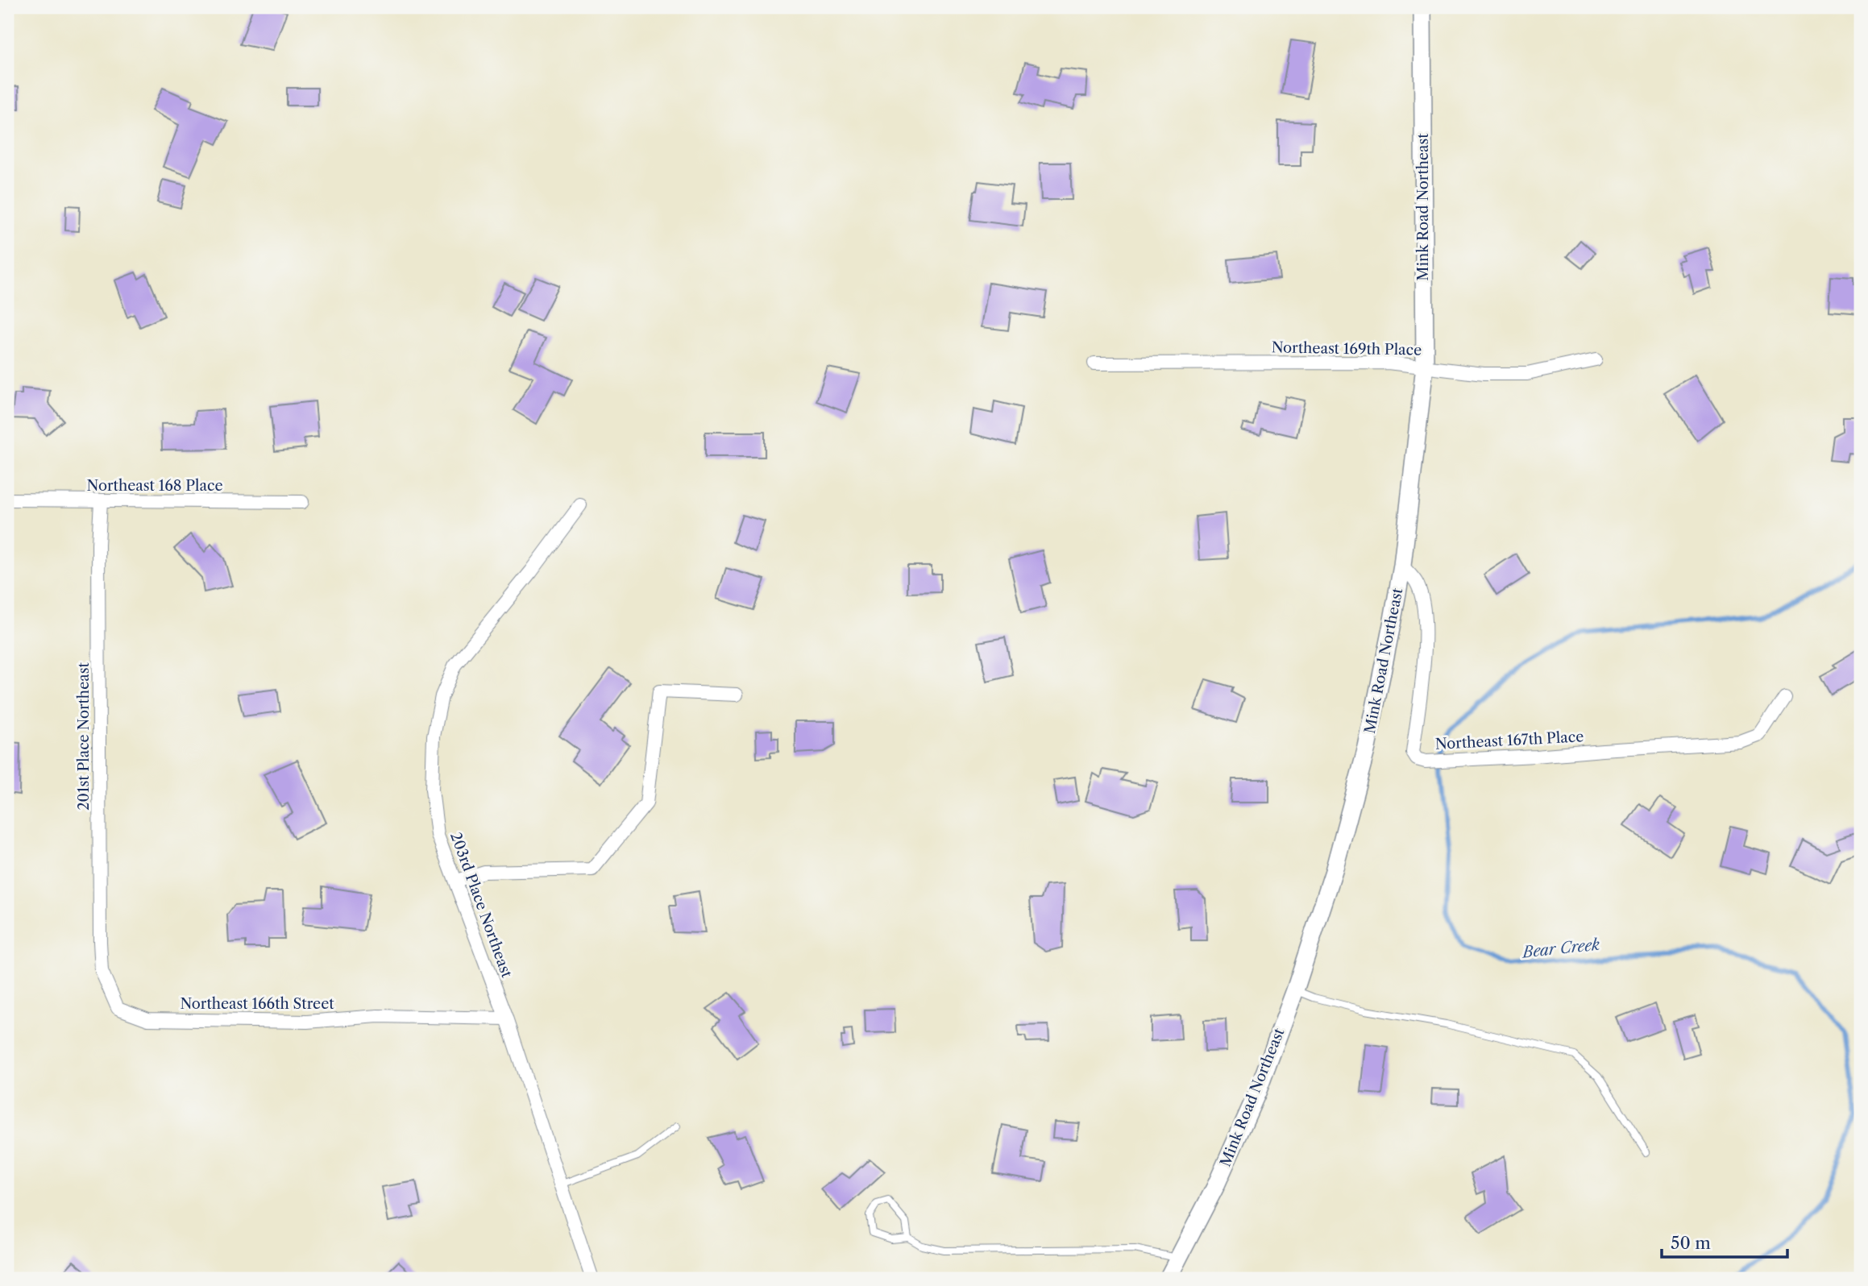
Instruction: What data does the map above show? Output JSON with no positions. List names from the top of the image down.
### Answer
{
  "streets": {
    "street": [
      "Mink Road Northeast",
      "Northeast 169th Place",
      "Northeast 168 Place",
      "201st Place Northeast",
      "Northeast 167th Place",
      "203rd Place Northeast",
      "Northeast 166th Street"
    ]
  },
  "crossings": [
    ["Mink Road Northeast", "Northeast 169th Place"],
    ["Mink Road Northeast", "Northeast 167th Place"],
    ["Northeast 168 Place", "201st Place Northeast"],
    ["201st Place Northeast", "Northeast 166th Street"],
    ["203rd Place Northeast", "Northeast 166th Street"]
  ],
  "water": ["Bear Creek"],
  "scale_bar": "50 m"
}
